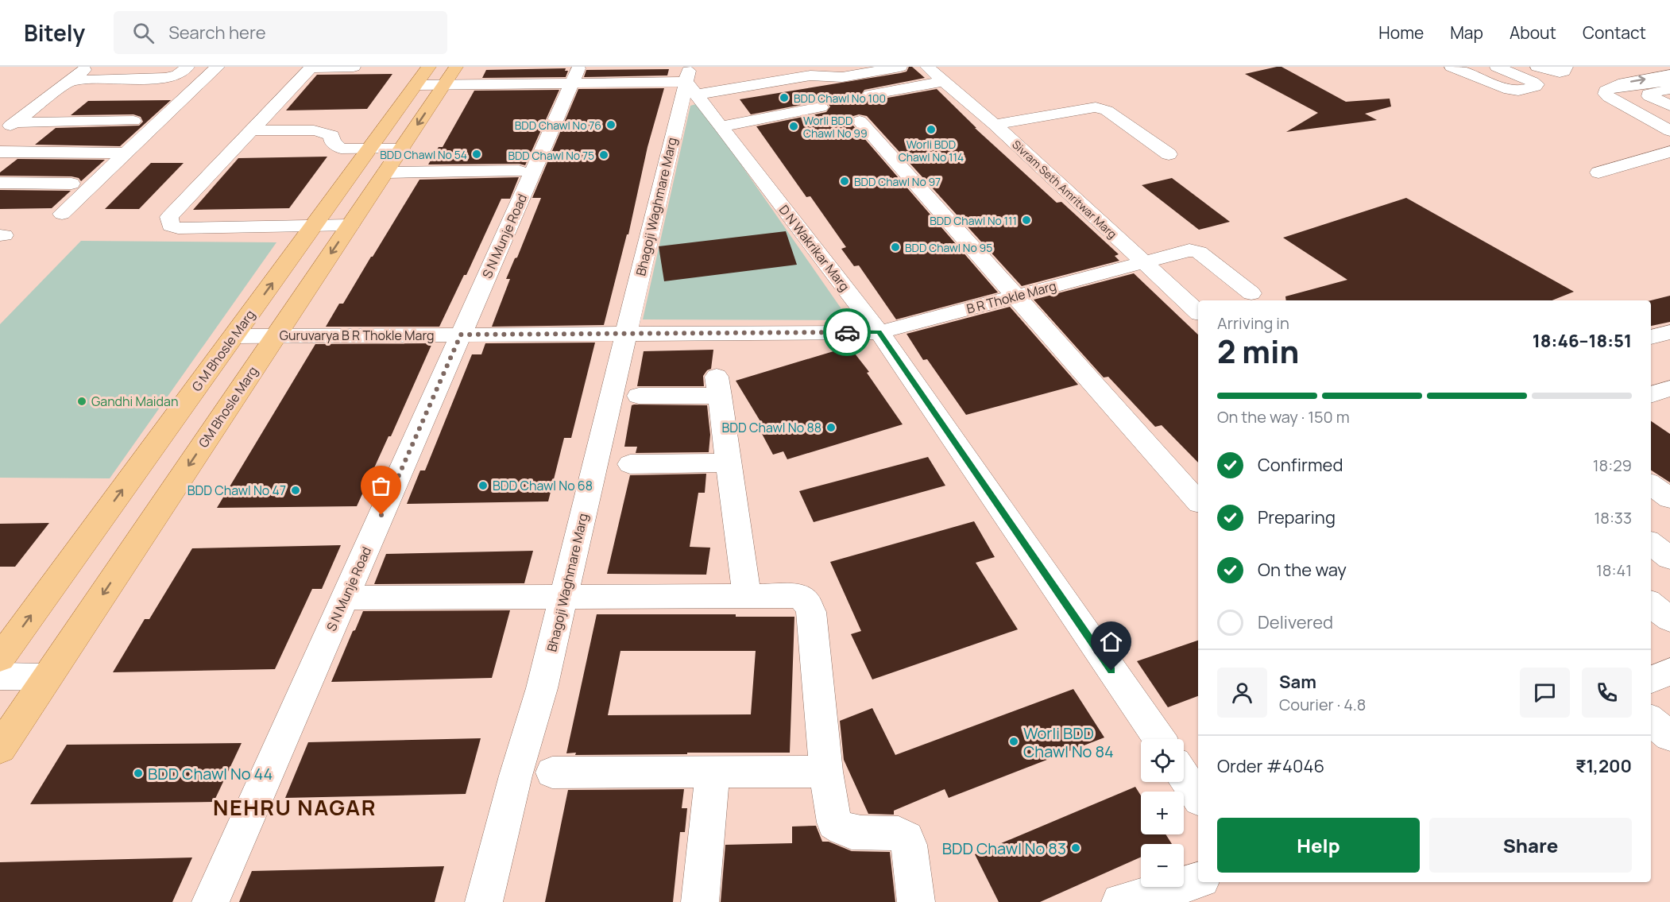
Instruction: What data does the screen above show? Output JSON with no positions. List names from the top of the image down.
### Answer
{
  "streets": {
    "main road": ["G M Bhosle Marg", "GM Bhosle Marg"],
    "street": [
      "Sivram Seth Amritwar Marg",
      "Bhagoji Waghmare Marg",
      "S N Munje Road",
      "D N Wakrikar Marg",
      "B R Thokle Marg",
      "Guruvarya B R Thokle Marg"
    ]
  },
  "crossings": [
    ["Sivram Seth Amritwar Marg", "B R Thokle Marg"],
    ["Bhagoji Waghmare Marg", "D N Wakrikar Marg"],
    ["Bhagoji Waghmare Marg", "Guruvarya B R Thokle Marg"],
    ["S N Munje Road", "Guruvarya B R Thokle Marg"],
    ["D N Wakrikar Marg", "B R Thokle Marg"],
    ["D N Wakrikar Marg", "Guruvarya B R Thokle Marg"],
    ["B R Thokle Marg", "Guruvarya B R Thokle Marg"],
    ["Guruvarya B R Thokle Marg", "G M Bhosle Marg"],
    ["Guruvarya B R Thokle Marg", "GM Bhosle Marg"],
    ["G M Bhosle Marg", "GM Bhosle Marg"]
  ],
  "one_way": ["G M Bhosle Marg", "GM Bhosle Marg"],
  "districts": ["NEHRU NAGAR"],
  "places": [
    "BDD Chawl No 100",
    "BDD Chawl No 76",
    "Worli BDD Chawl No 99",
    "Worli BDD Chawl No 114",
    "BDD Chawl No 54",
    "BDD Chawl No 75",
    "BDD Chawl No 97",
    "BDD Chawl No 111",
    "BDD Chawl No 95",
    "Gandhi Maidan",
    "BDD Chawl No 88",
    "BDD Chawl No 68",
    "BDD Chawl No 47",
    "Worli BDD Chawl No 84",
    "BDD Chawl No 44",
    "BDD Chawl No 83"
  ],
  "page": {
    "header": "Bitely",
    "search": "Search here",
    "nav": [
      "Home",
      "Map",
      "About",
      "Contact"
    ],
    "heading": ["2 min", "Arriving in", "18:46–18:51"],
    "panel": [
      "Sam",
      "Courier · 4.8",
      "Order #4046",
      "₹1,200"
    ],
    "bar": "On the way · 150 m",
    "list": [
      ["Confirmed", "18:29"],
      ["Preparing", "18:33"],
      ["On the way", "18:41"],
      "Delivered"
    ],
    "map_buttons": ["+", "−"],
    "buttons": ["Help", "Share"]
  }
}
